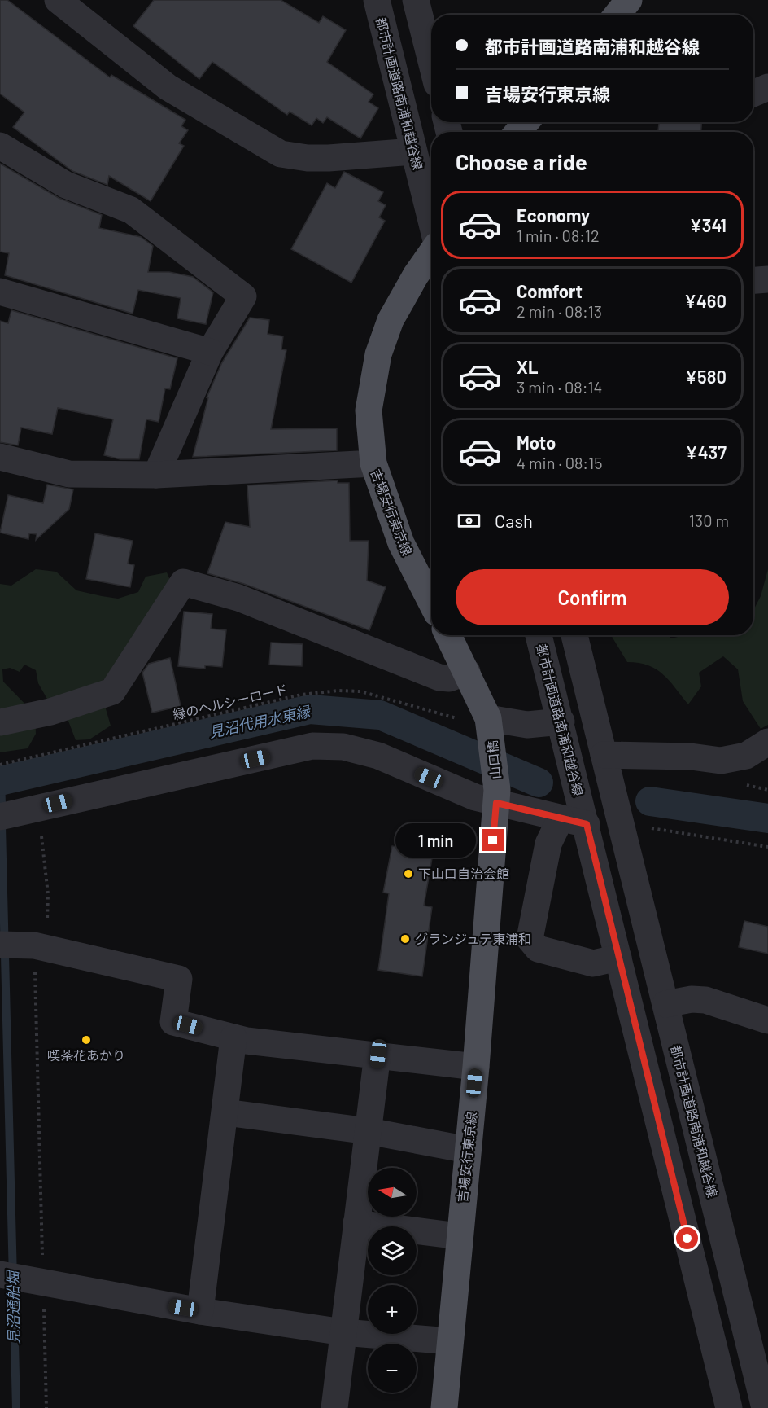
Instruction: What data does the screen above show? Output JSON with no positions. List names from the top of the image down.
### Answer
{
  "streets": {
    "main road": ["吉場安行東京線", "山口橋"],
    "street": ["都市計画道路南浦和越谷線"],
    "path": ["緑のヘルシーロード"]
  },
  "crossings": [
    ["吉場安行東京線", "山口橋"]
  ],
  "water": ["見沼代用水東縁", "見沼通船堀"],
  "places": ["下山口自治会館", "グランジュテ東浦和", "喫茶花あかり"],
  "north": "left",
  "page": {
    "banner": ["都市計画道路南浦和越谷線", "吉場安行東京線"],
    "heading": "Choose a ride",
    "list": [
      {
        "name": "Economy",
        "note": "1 min · 08:12",
        "value": "¥341"
      },
      {
        "name": "Comfort",
        "note": "2 min · 08:13",
        "value": "¥460"
      },
      {
        "name": "XL",
        "note": "3 min · 08:14",
        "value": "¥580"
      },
      {
        "name": "Moto",
        "note": "4 min · 08:15",
        "value": "¥437"
      }
    ],
    "pay": ["Cash", "130 m"],
    "buttons": "Confirm",
    "bubble": "1 min",
    "map_buttons": ["+", "−"]
  }
}
